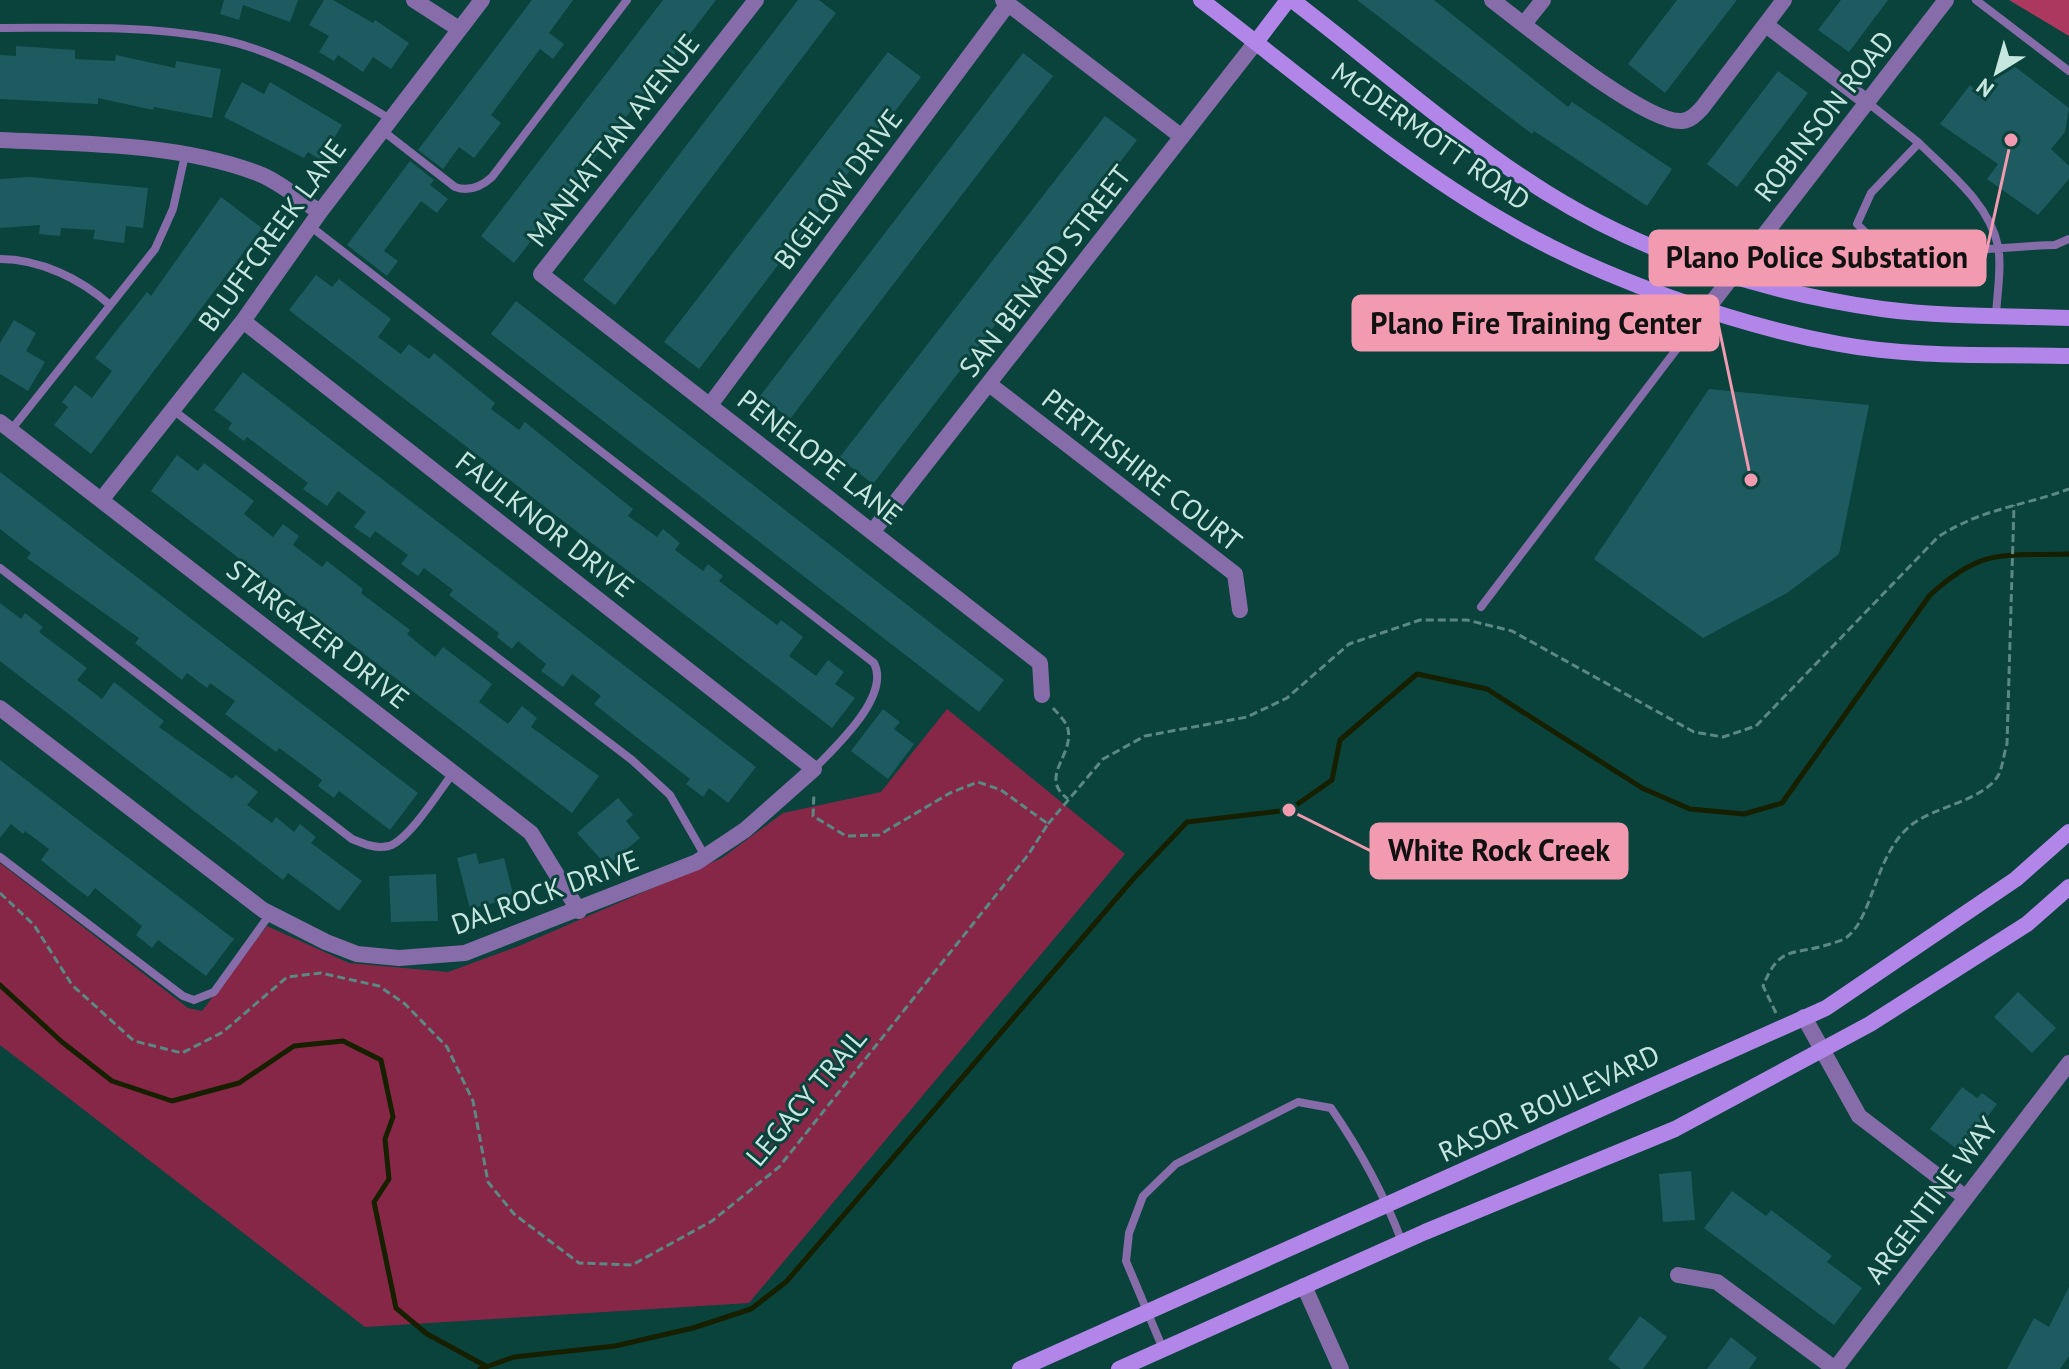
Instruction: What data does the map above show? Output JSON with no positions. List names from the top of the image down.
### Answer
{
  "streets": {
    "main road": ["MCDERMOTT ROAD", "RASOR BOULEVARD"],
    "street": [
      "ROBINSON ROAD",
      "MANHATTAN AVENUE",
      "BIGELOW DRIVE",
      "BLUFFCREEK LANE",
      "SAN BENARD STREET",
      "PENELOPE LANE",
      "PERTHSHIRE COURT",
      "FAULKNOR DRIVE",
      "STARGAZER DRIVE",
      "DALROCK DRIVE",
      "ARGENTINE WAY"
    ],
    "path": ["LEGACY TRAIL"]
  },
  "crossings": [
    ["ROBINSON ROAD", "MCDERMOTT ROAD"],
    ["MCDERMOTT ROAD", "SAN BENARD STREET"],
    ["MANHATTAN AVENUE", "PENELOPE LANE"],
    ["BIGELOW DRIVE", "PENELOPE LANE"],
    ["BLUFFCREEK LANE", "FAULKNOR DRIVE"],
    ["BLUFFCREEK LANE", "STARGAZER DRIVE"],
    ["SAN BENARD STREET", "PENELOPE LANE"],
    ["SAN BENARD STREET", "PERTHSHIRE COURT"],
    ["FAULKNOR DRIVE", "DALROCK DRIVE"],
    ["STARGAZER DRIVE", "DALROCK DRIVE"]
  ],
  "places": ["Plano Police Substation", "Plano Fire Training Center", "White Rock Creek"],
  "north": "bottom left"
}
